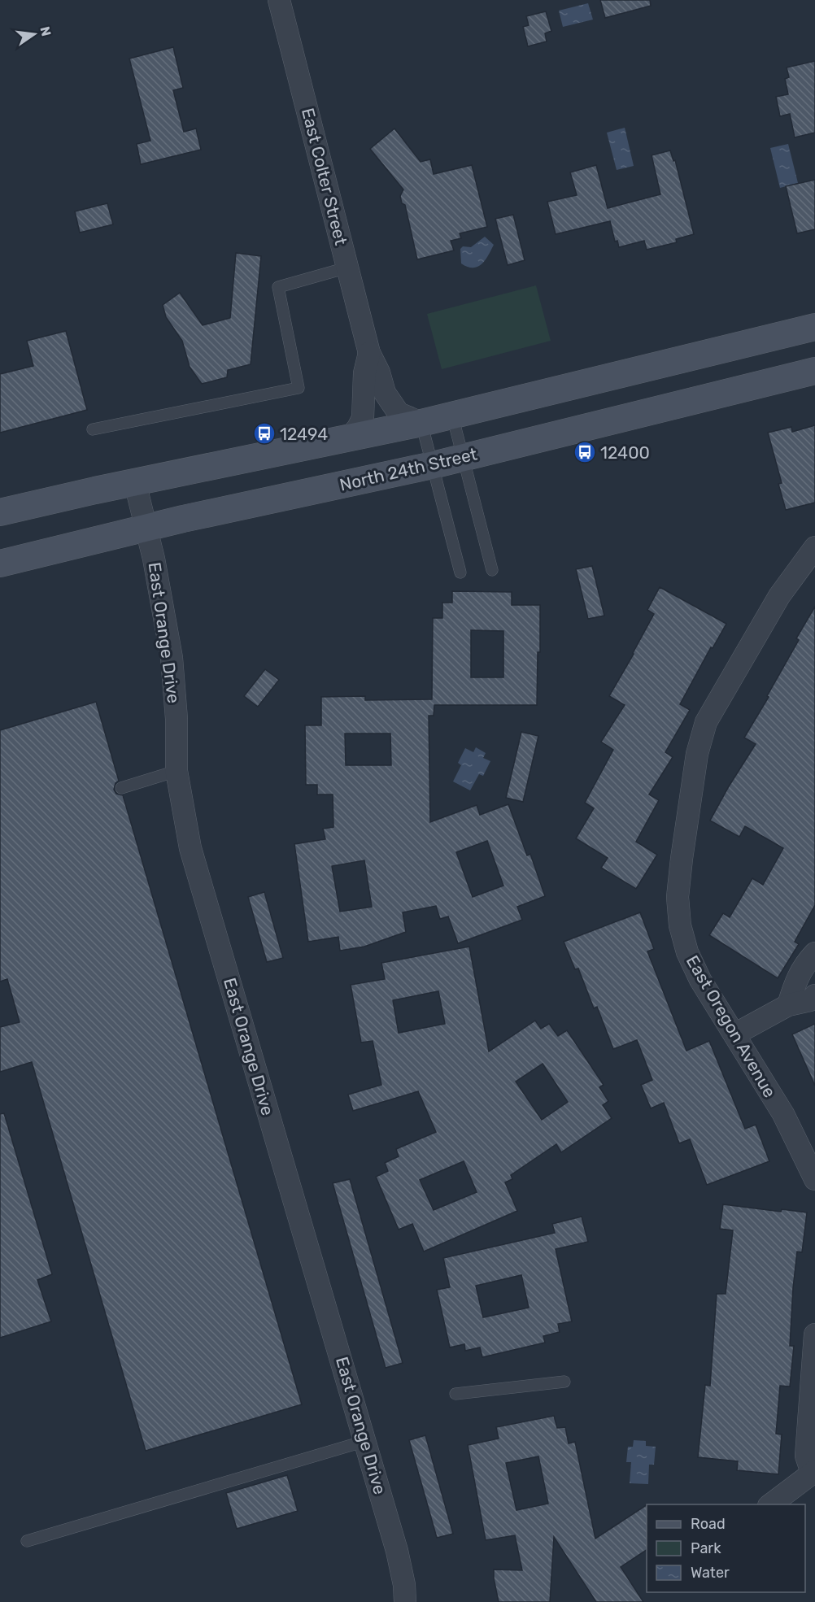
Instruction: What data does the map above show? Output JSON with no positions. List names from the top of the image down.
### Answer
{
  "streets": {
    "main road": ["North 24th Street"],
    "street": ["East Colter Street", "East Orange Drive", "East Oregon Avenue"]
  },
  "crossings": [
    ["North 24th Street", "East Orange Drive"]
  ],
  "places": {
    "bus stop": ["12494", "12400"]
  },
  "legend": ["Road", "Park", "Water"],
  "north": "right"
}
